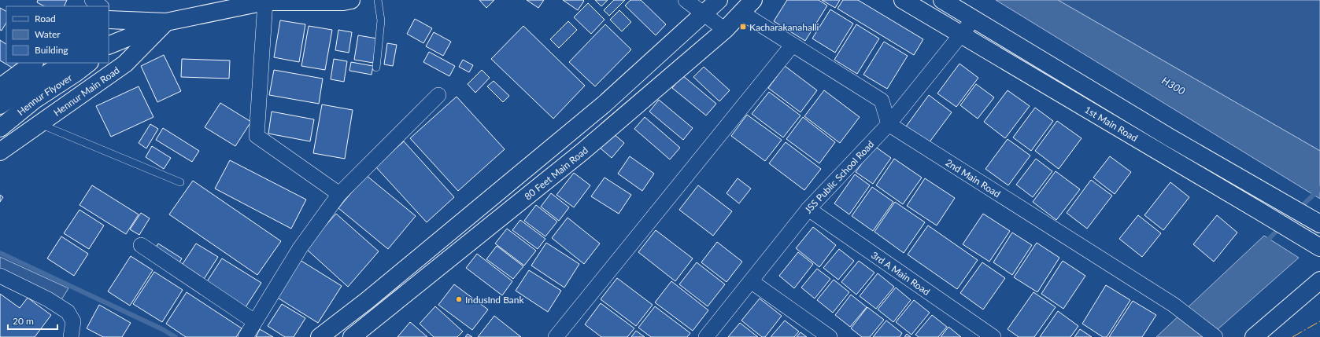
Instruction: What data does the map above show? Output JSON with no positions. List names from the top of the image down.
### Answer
{
  "streets": {
    "main road": [
      "Hennur Main Road",
      "Hennur Flyover",
      "1st Main Road",
      "80 Feet Main Road"
    ],
    "street": ["JSS Public School Road", "2nd Main Road", "3rd A Main Road"]
  },
  "crossings": [
    ["1st Main Road", "JSS Public School Road"],
    ["JSS Public School Road", "2nd Main Road"],
    ["JSS Public School Road", "3rd A Main Road"]
  ],
  "water": ["H300"],
  "places": {
    "transit": ["Kacharakanahalli"],
    "other": ["IndusInd Bank"]
  },
  "legend": ["Road", "Water", "Building"],
  "scale_bar": "20 m"
}
